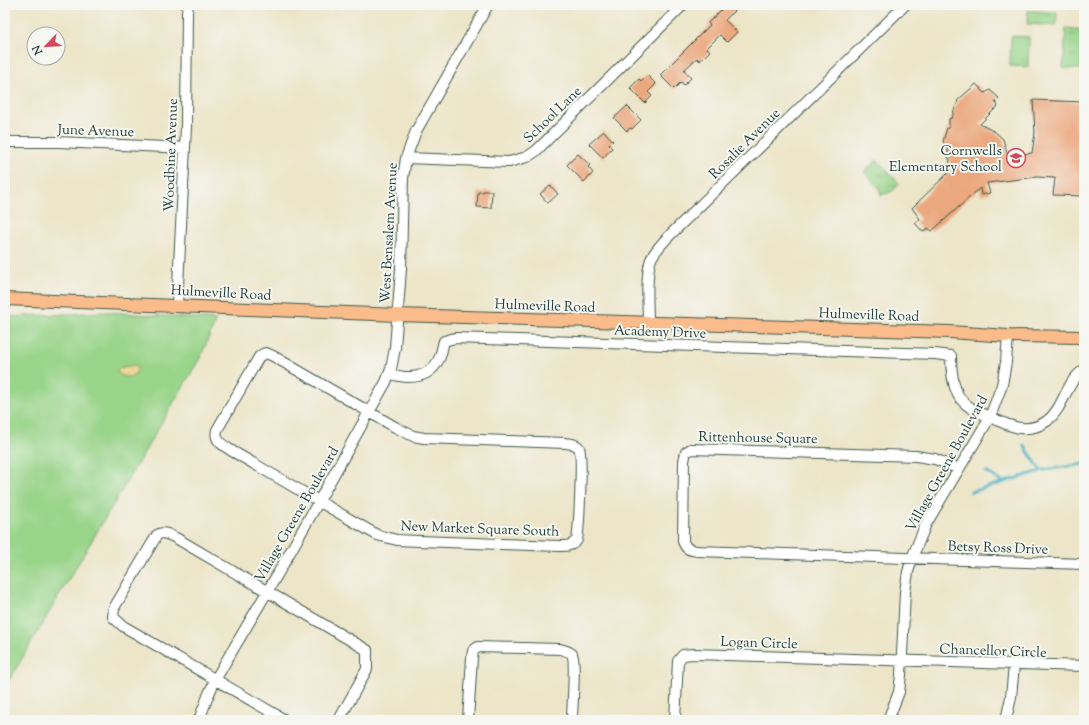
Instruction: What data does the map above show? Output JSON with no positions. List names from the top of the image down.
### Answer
{
  "streets": {
    "main road": ["Hulmeville Road"],
    "street": [
      "School Lane",
      "June Avenue",
      "Rosalie Avenue",
      "Woodbine Avenue",
      "West Bensalem Avenue",
      "Academy Drive",
      "Rittenhouse Square",
      "Village Greene Boulevard",
      "New Market Square South",
      "Betsy Ross Drive",
      "Logan Circle",
      "Chancellor Circle"
    ]
  },
  "crossings": [
    ["School Lane", "West Bensalem Avenue"],
    ["June Avenue", "Woodbine Avenue"],
    ["Rosalie Avenue", "Hulmeville Road"],
    ["Woodbine Avenue", "Hulmeville Road"],
    ["West Bensalem Avenue", "Hulmeville Road"],
    ["West Bensalem Avenue", "Village Greene Boulevard"],
    ["Hulmeville Road", "Village Greene Boulevard"],
    ["Academy Drive", "Village Greene Boulevard"],
    ["Rittenhouse Square", "Village Greene Boulevard"],
    ["Rittenhouse Square", "Betsy Ross Drive"],
    ["Village Greene Boulevard", "New Market Square South"],
    ["Village Greene Boulevard", "Betsy Ross Drive"],
    ["Village Greene Boulevard", "Logan Circle"],
    ["Village Greene Boulevard", "Chancellor Circle"],
    ["Logan Circle", "Chancellor Circle"]
  ],
  "places": {
    "school or university": ["Cornwells Elementary School"]
  },
  "north": "bottom left"
}
